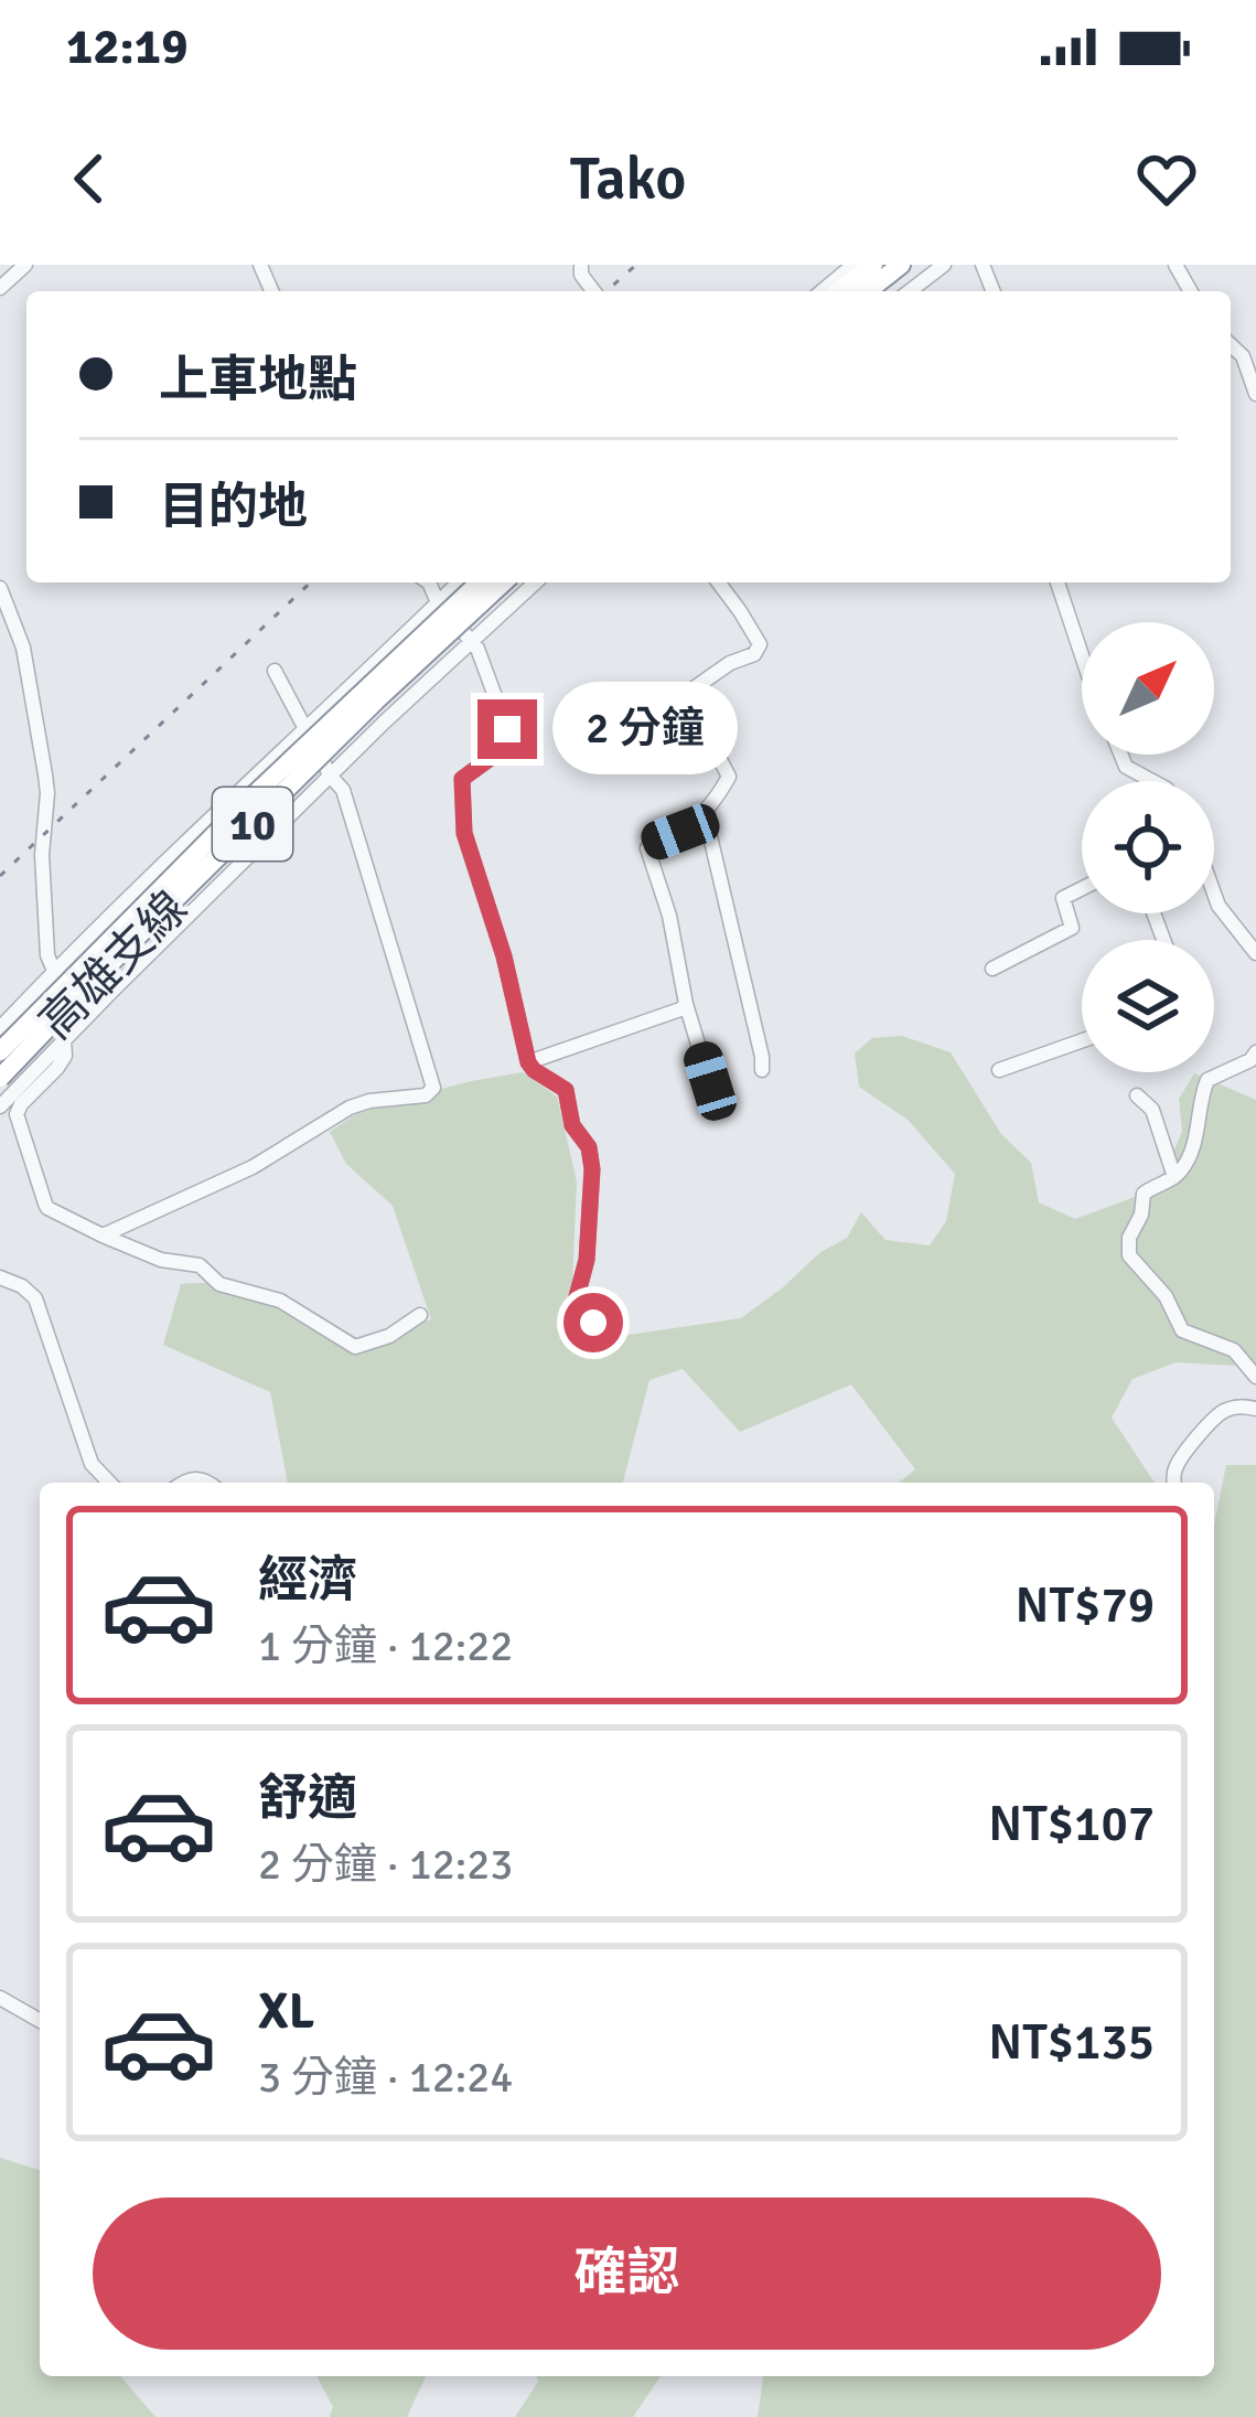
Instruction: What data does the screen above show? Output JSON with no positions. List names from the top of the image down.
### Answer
{
  "streets": {
    "highway": ["10", "高雄支線"]
  },
  "north": "top right",
  "page": {
    "status": "12:19",
    "header": "Tako",
    "banner": ["上車地點", "目的地"],
    "bubble": "2 分鐘",
    "list": [
      {
        "name": "經濟",
        "note": "1 分鐘 · 12:22",
        "value": "NT$79"
      },
      {
        "name": "舒適",
        "note": "2 分鐘 · 12:23",
        "value": "NT$107"
      },
      {
        "name": "XL",
        "note": "3 分鐘 · 12:24",
        "value": "NT$135"
      }
    ],
    "buttons": "確認"
  }
}
